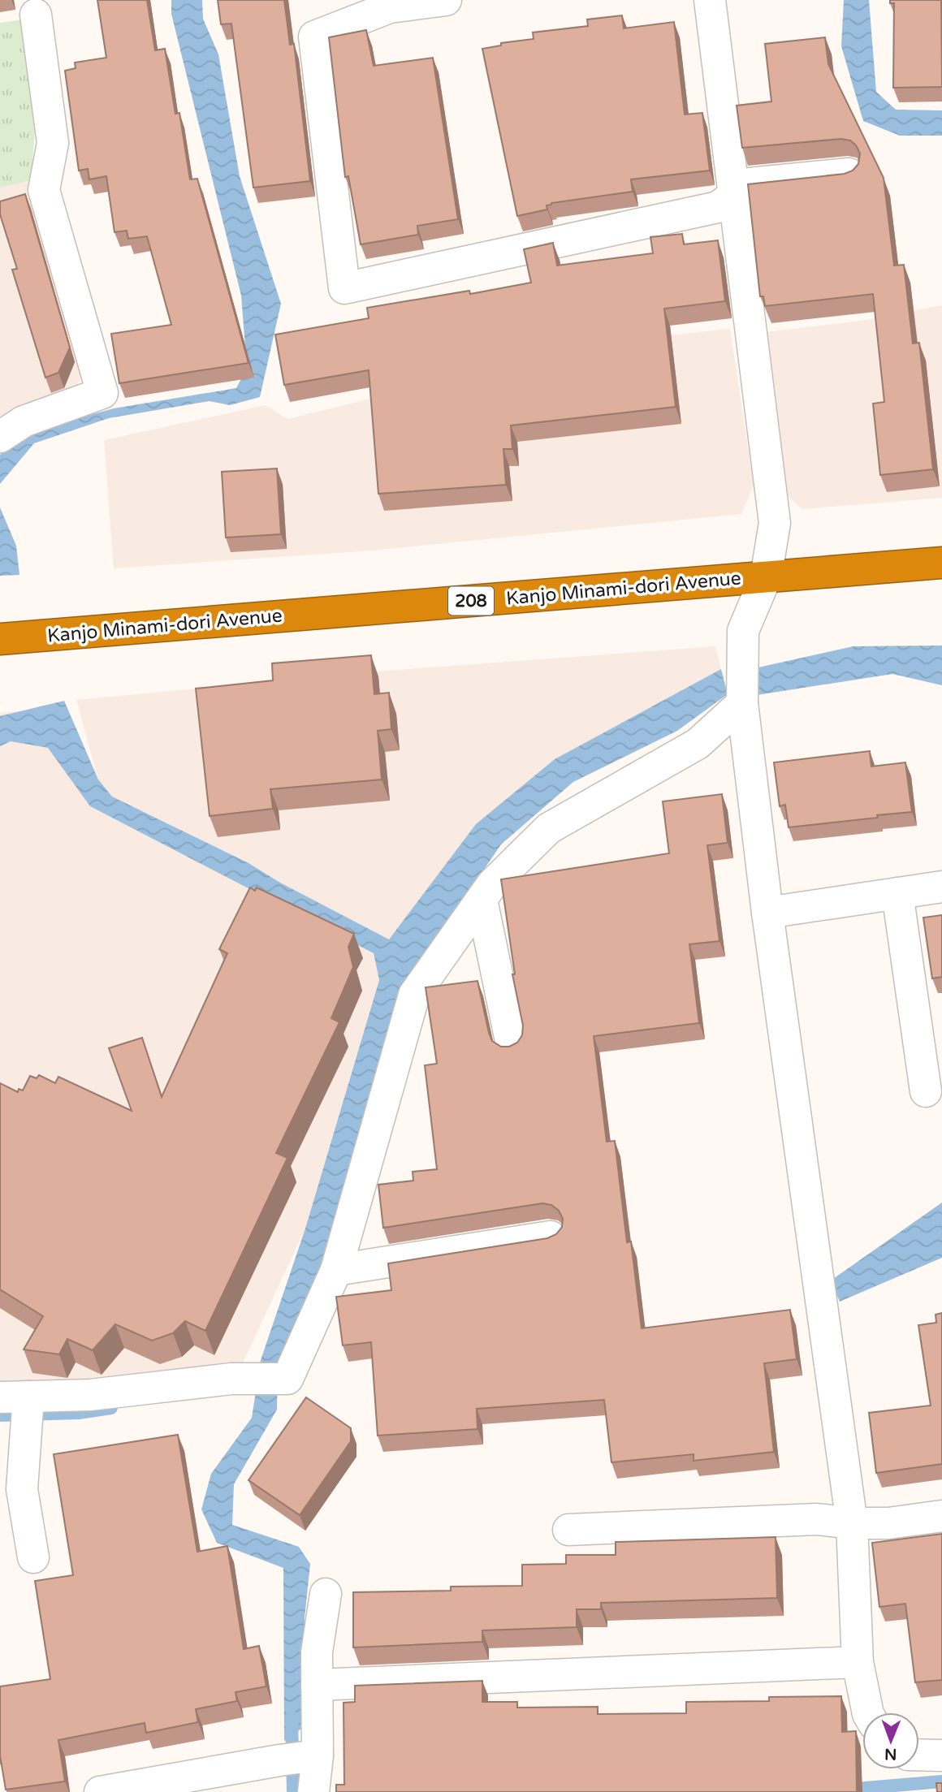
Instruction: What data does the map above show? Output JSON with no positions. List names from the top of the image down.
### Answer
{
  "streets": {
    "highway": ["Kanjo Minami-dori Avenue", "208"]
  },
  "north": "bottom"
}
